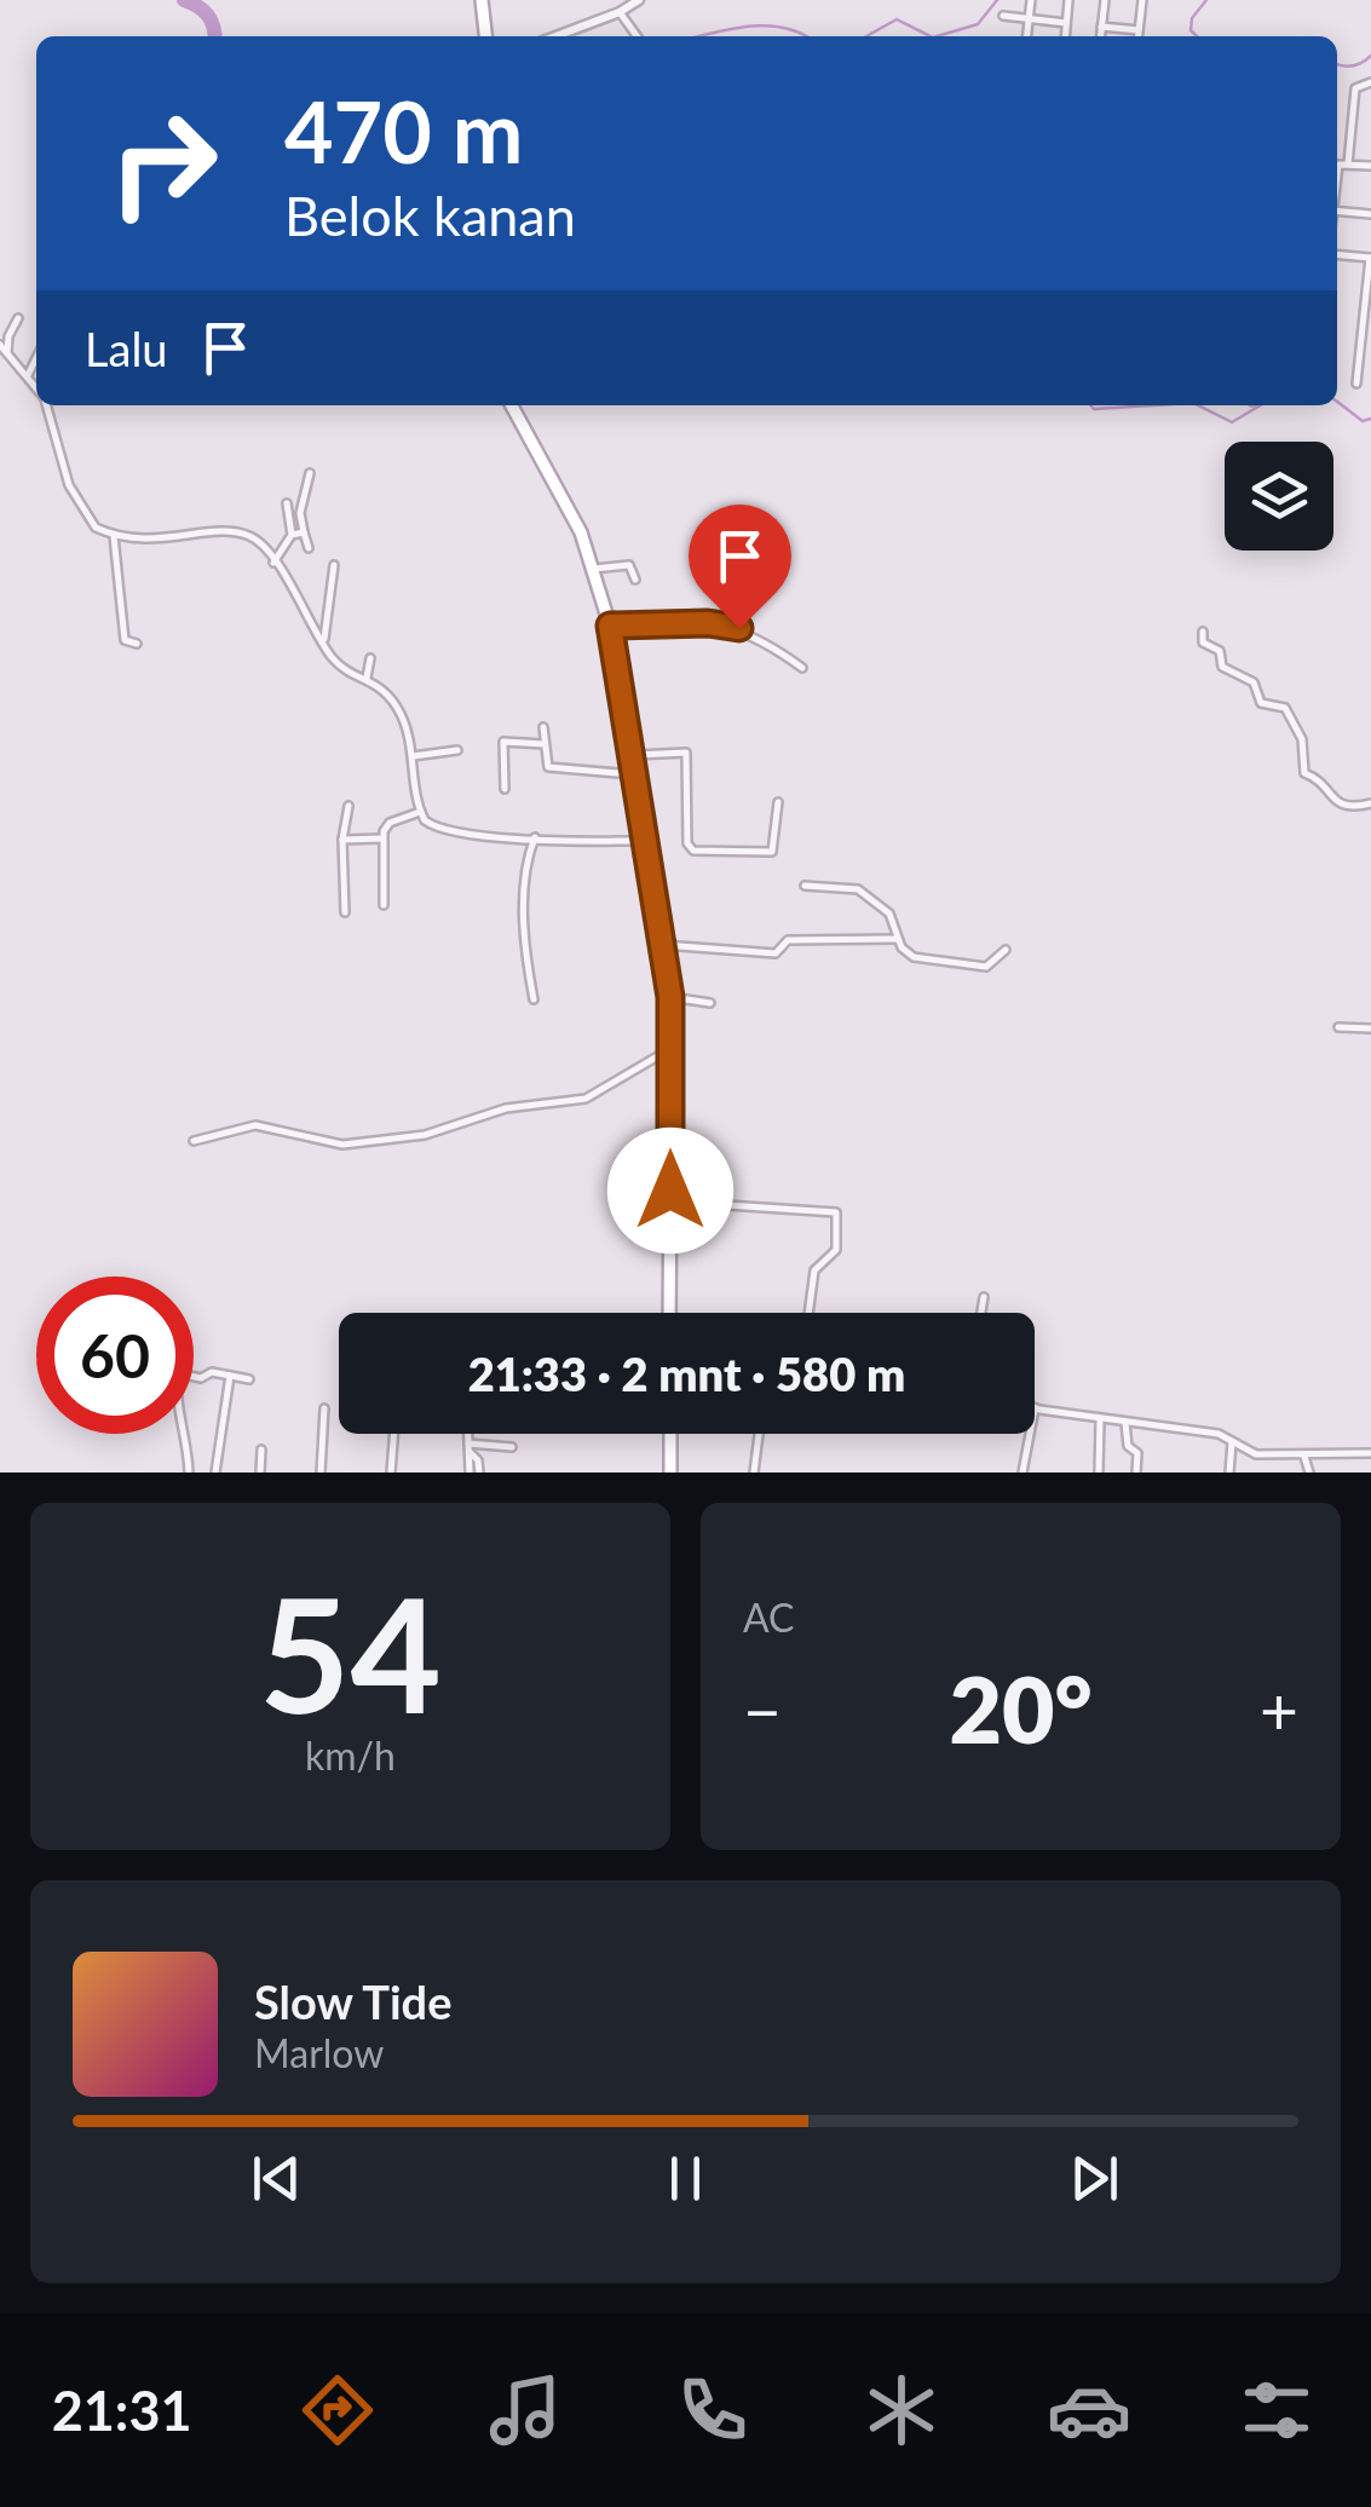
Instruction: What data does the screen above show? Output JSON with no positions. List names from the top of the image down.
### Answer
{
  "page": {
    "turn": ["470 m", "Belok kanan"],
    "then": "Lalu",
    "limit": "60",
    "trip": "21:33 · 2 mnt · 580 m",
    "tile": [
      ["54", "km/h"],
      "AC"
    ],
    "heat": ["−", "20°", "+"],
    "song": ["Slow Tide", "Marlow"],
    "tabs": "21:31"
  }
}
